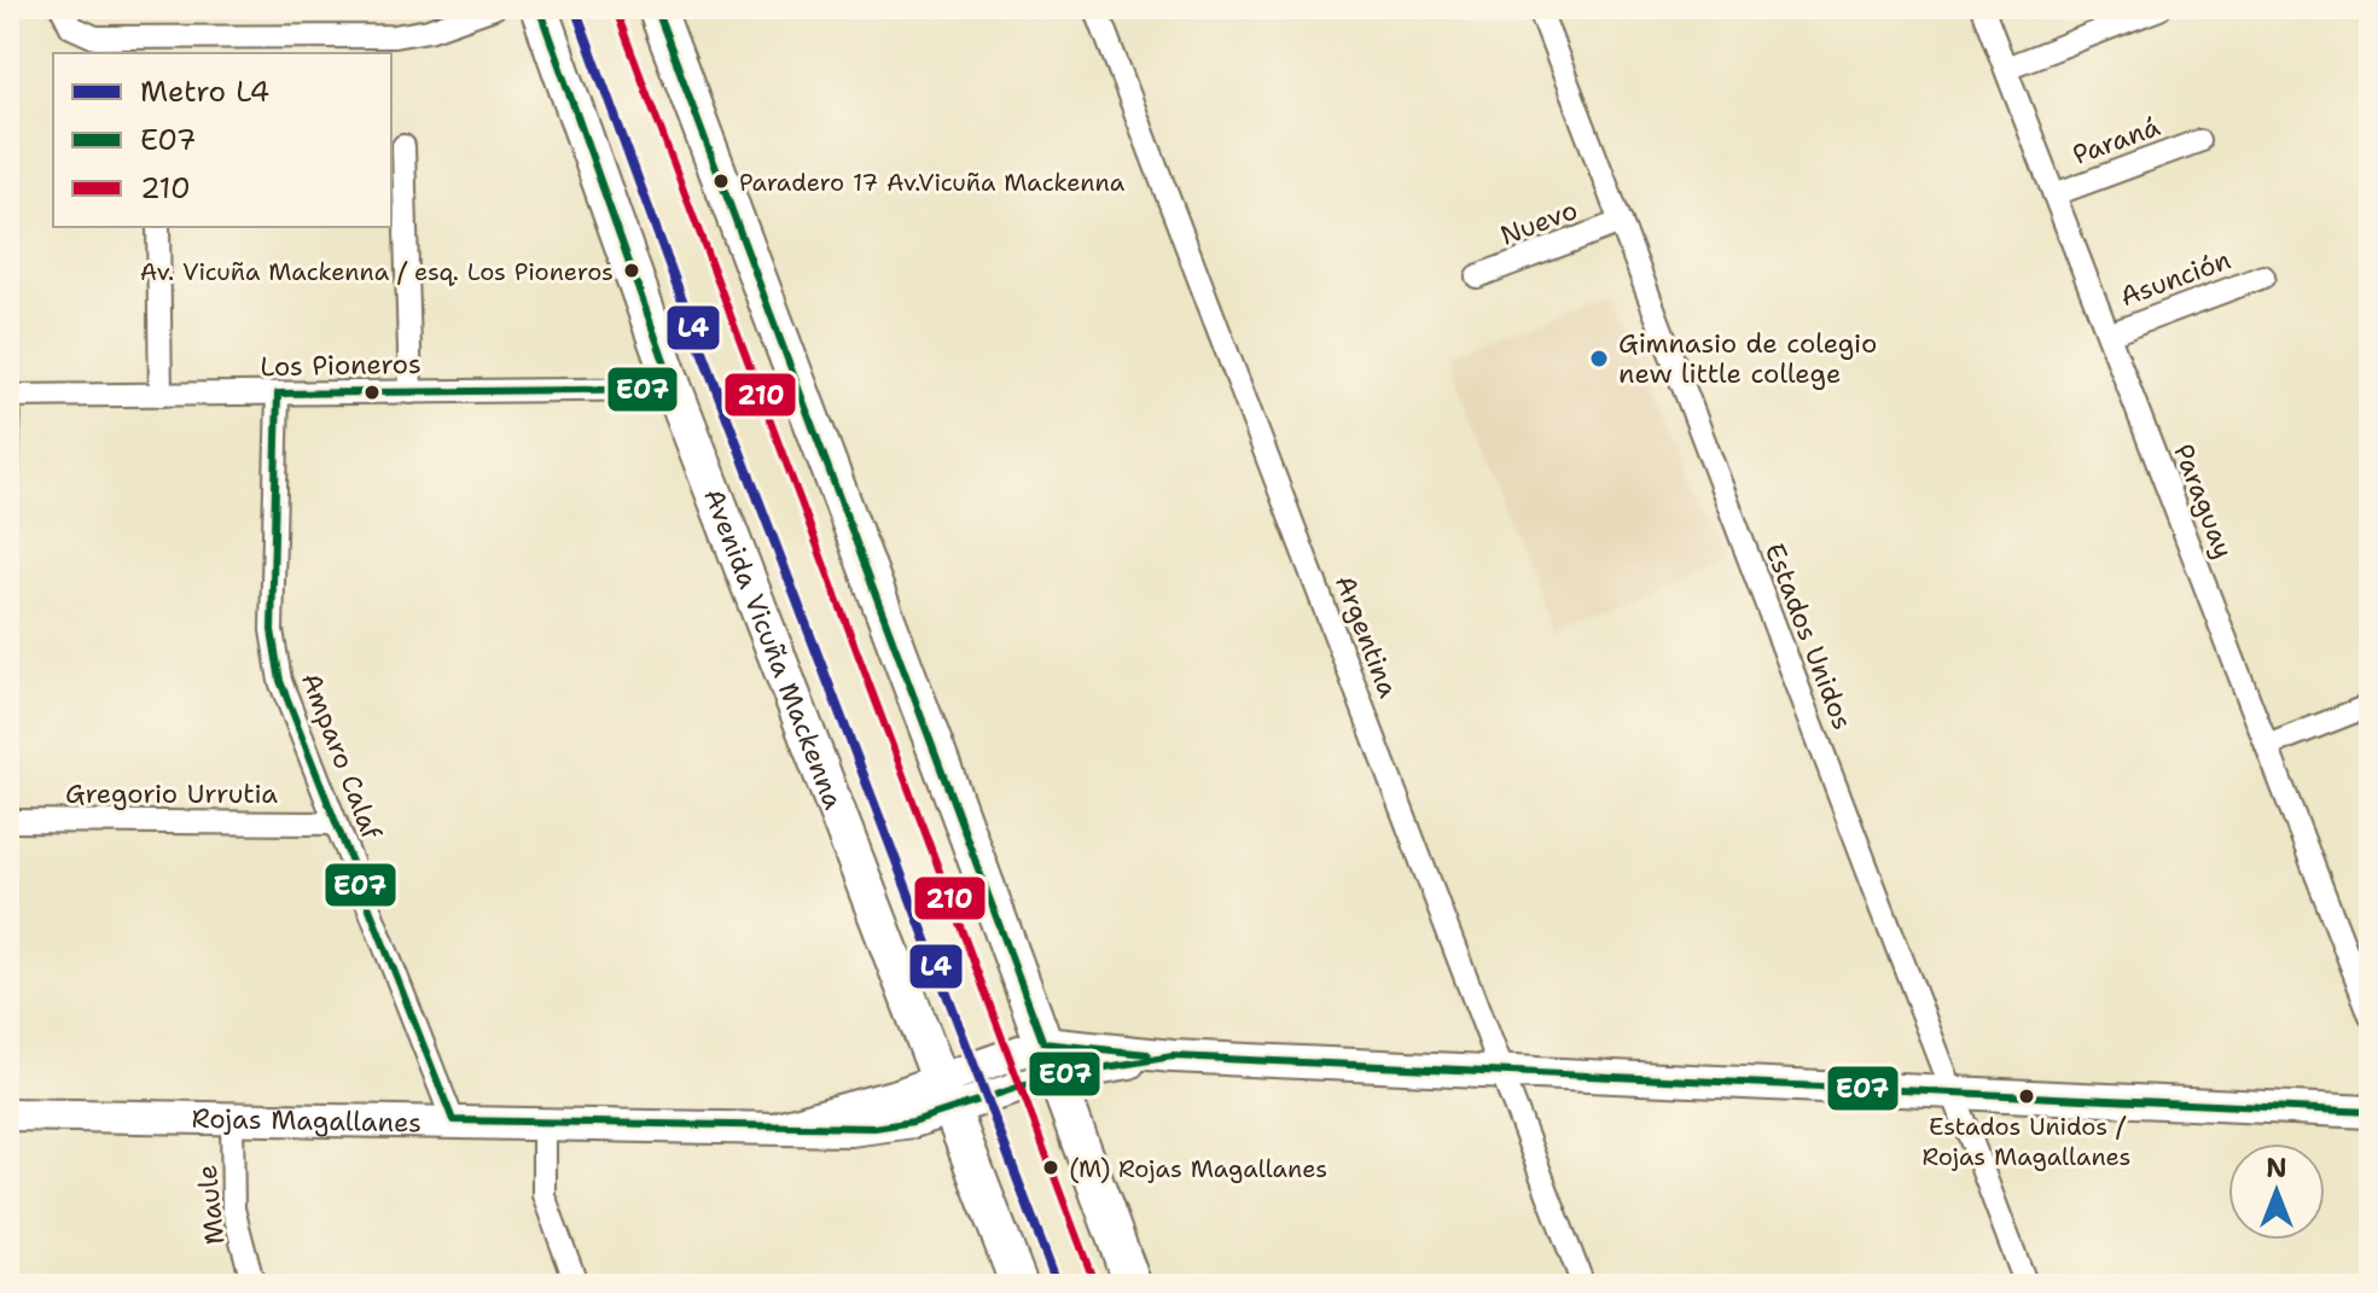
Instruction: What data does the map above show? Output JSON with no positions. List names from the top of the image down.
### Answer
{
  "streets": {
    "main road": ["Avenida Vicuña Mackenna", "Rojas Magallanes"],
    "street": [
      "Paraná",
      "Nuevo",
      "Asunción",
      "Los Pioneros",
      "Paraguay",
      "Argentina",
      "Estados Unidos",
      "Amparo Calaf",
      "Gregorio Urrutia",
      "Maule"
    ]
  },
  "crossings": [
    ["Paraná", "Paraguay"],
    ["Nuevo", "Estados Unidos"],
    ["Asunción", "Paraguay"],
    ["Los Pioneros", "Avenida Vicuña Mackenna"],
    ["Los Pioneros", "Amparo Calaf"],
    ["Argentina", "Rojas Magallanes"],
    ["Estados Unidos", "Rojas Magallanes"],
    ["Avenida Vicuña Mackenna", "Rojas Magallanes"],
    ["Amparo Calaf", "Gregorio Urrutia"],
    ["Amparo Calaf", "Rojas Magallanes"],
    ["Rojas Magallanes", "Maule"]
  ],
  "places": [
    "Paradero 17 Av.Vicuña Mackenna",
    "Av. Vicuña Mackenna / esq. Los Pioneros",
    "Gimnasio de colegio new little college",
    "Estados Unidos / Rojas Magallanes",
    "(M) Rojas Magallanes"
  ],
  "lines": ["metro line L4", "transit line E07", "transit line 210"],
  "legend": ["Metro L4", "E07", "210"],
  "north": "top"
}
